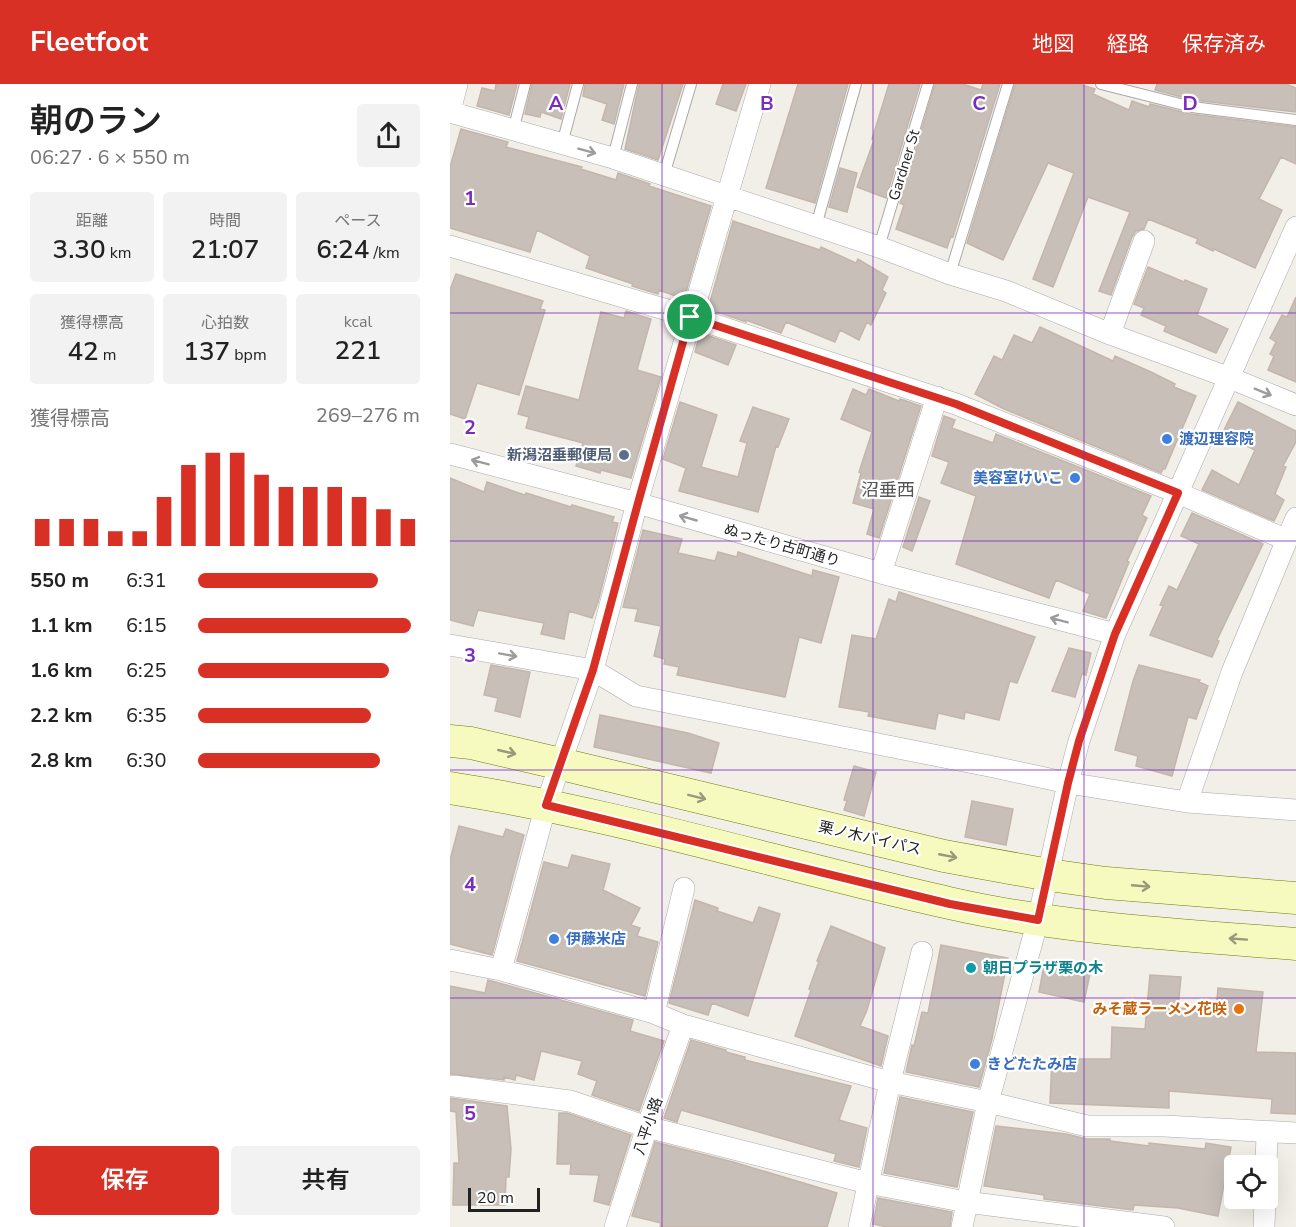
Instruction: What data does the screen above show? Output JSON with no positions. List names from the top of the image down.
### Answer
{
  "streets": {
    "main road": ["栗ノ木バイパス"],
    "street": ["ぬったり古町通り", "八平小路"],
    "lane": ["Gardner St"]
  },
  "districts": ["沼垂西"],
  "places": [
    "渡辺理容院",
    "新潟沼垂郵便局",
    "美容室けいこ",
    "伊藤米店",
    "朝日プラザ栗の木",
    "みそ蔵ラーメン花咲",
    "きどたたみ店"
  ],
  "scale_bar": "20 m",
  "page": {
    "header": "Fleetfoot",
    "nav": ["地図", "経路", "保存済み"],
    "heading": ["朝のラン", "06:27 · 6 × 550 m"],
    "stats": [
      ["距離", "3.30 km"],
      ["時間", "21:07"],
      ["ペース", "6:24 /km"],
      ["獲得標高", "42 m"],
      ["心拍数", "137 bpm"],
      ["kcal", "221"]
    ],
    "chart": ["獲得標高", "269–276 m"],
    "list": [
      {
        "name": "550 m",
        "note": "6:31"
      },
      {
        "name": "1.1 km",
        "note": "6:15"
      },
      {
        "name": "1.6 km",
        "note": "6:25"
      },
      {
        "name": "2.2 km",
        "note": "6:35"
      },
      {
        "name": "2.8 km",
        "note": "6:30"
      }
    ],
    "buttons": ["保存", "共有"],
    "scale": "20 m"
  },
  "grid": {
    "columns": [
      "A",
      "B",
      "C",
      "D"
    ],
    "rows": [
      "1",
      "2",
      "3",
      "4",
      "5"
    ]
  }
}
